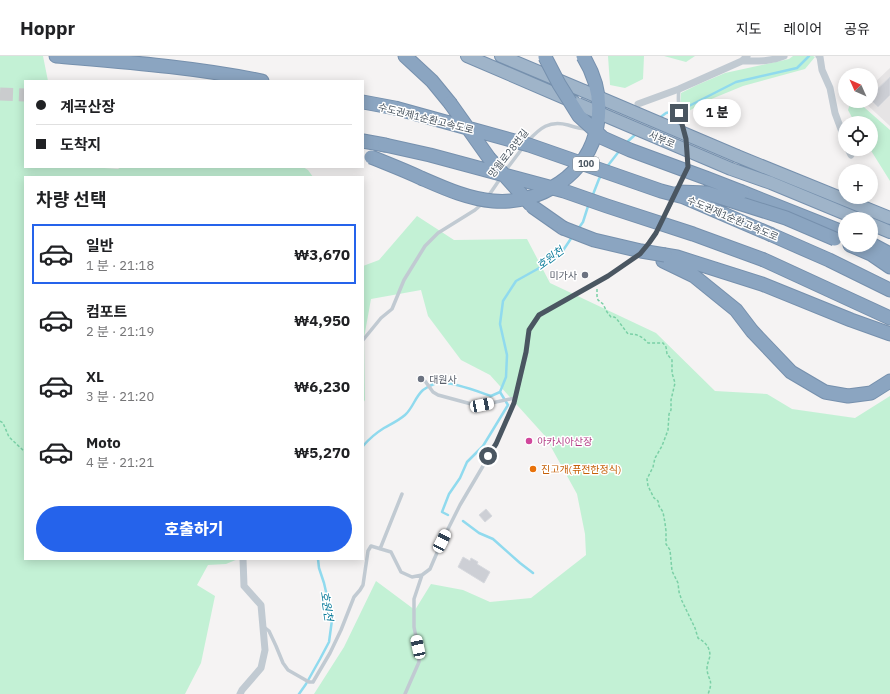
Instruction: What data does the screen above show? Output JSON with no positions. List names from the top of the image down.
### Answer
{
  "streets": {
    "highway": ["수도권제1순환고속도로", "서부로", "100"],
    "lane": ["망월로28번길"]
  },
  "water": ["호원천"],
  "places": [
    "미가사",
    "대원사",
    "아카시아산장",
    "진고개(퓨전한정식)"
  ],
  "north": "top left",
  "page": {
    "header": "Hoppr",
    "nav": ["지도", "레이어", "공유"],
    "map_buttons": ["+", "−"],
    "banner": ["계곡산장", "도착지"],
    "bubble": "1 분",
    "heading": "차량 선택",
    "list": [
      {
        "name": "일반",
        "note": "1 분 · 21:18",
        "value": "₩3,670"
      },
      {
        "name": "컴포트",
        "note": "2 분 · 21:19",
        "value": "₩4,950"
      },
      {
        "name": "XL",
        "note": "3 분 · 21:20",
        "value": "₩6,230"
      },
      {
        "name": "Moto",
        "note": "4 분 · 21:21",
        "value": "₩5,270"
      }
    ],
    "buttons": "호출하기"
  }
}
